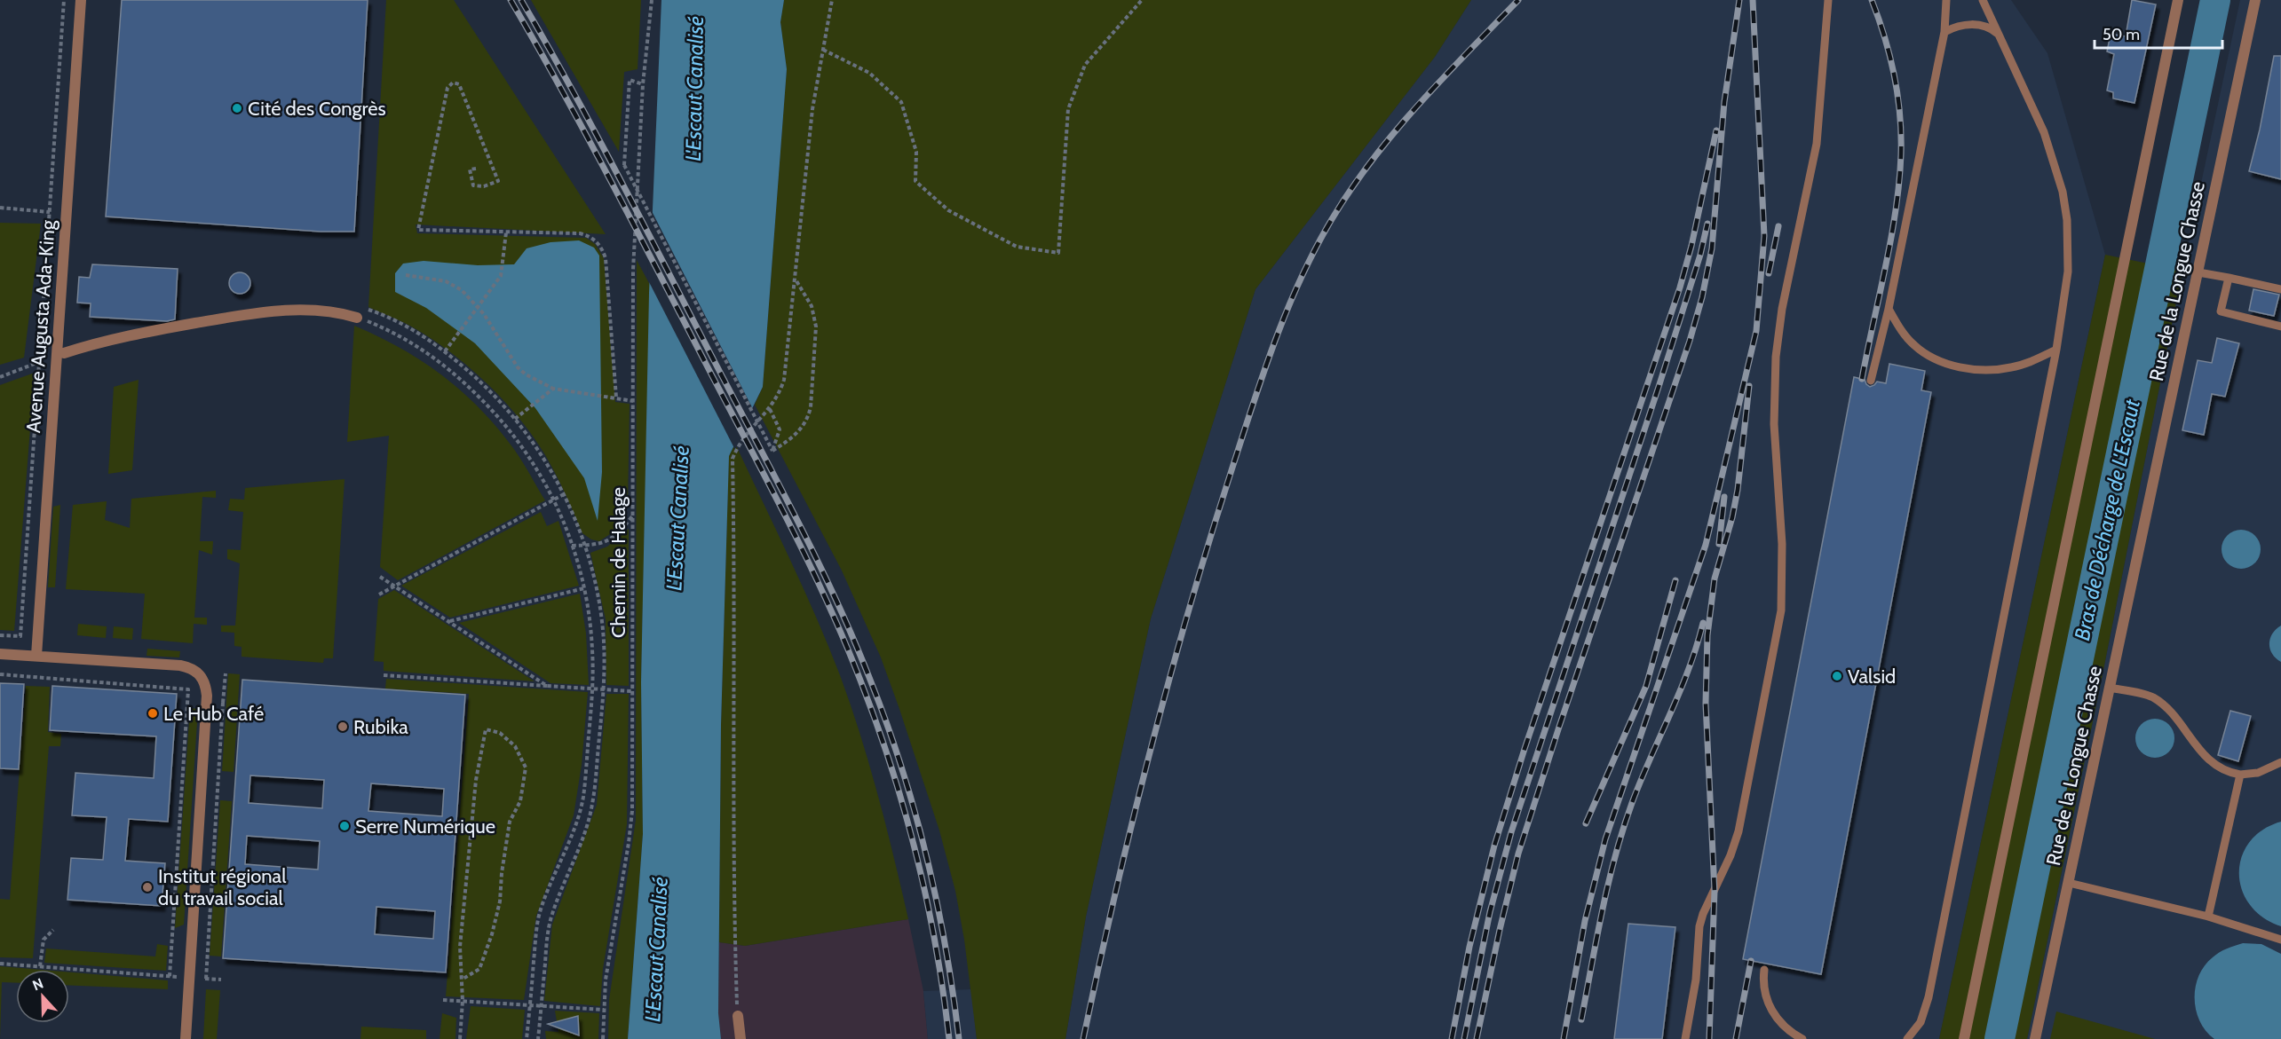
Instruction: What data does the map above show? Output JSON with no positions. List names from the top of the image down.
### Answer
{
  "streets": {
    "street": ["Rue de la Longue Chasse", "Avenue Augusta Ada-King"],
    "path": ["Chemin de Halage"]
  },
  "water": ["L'Escaut Canalisé", "Bras de Décharge de L'Escaut"],
  "places": [
    "Cité des Congrès",
    "Valsid",
    "Le Hub Café",
    "Rubika",
    "Serre Numérique",
    "Institut régional du travail social"
  ],
  "scale_bar": "50 m",
  "north": "top"
}
